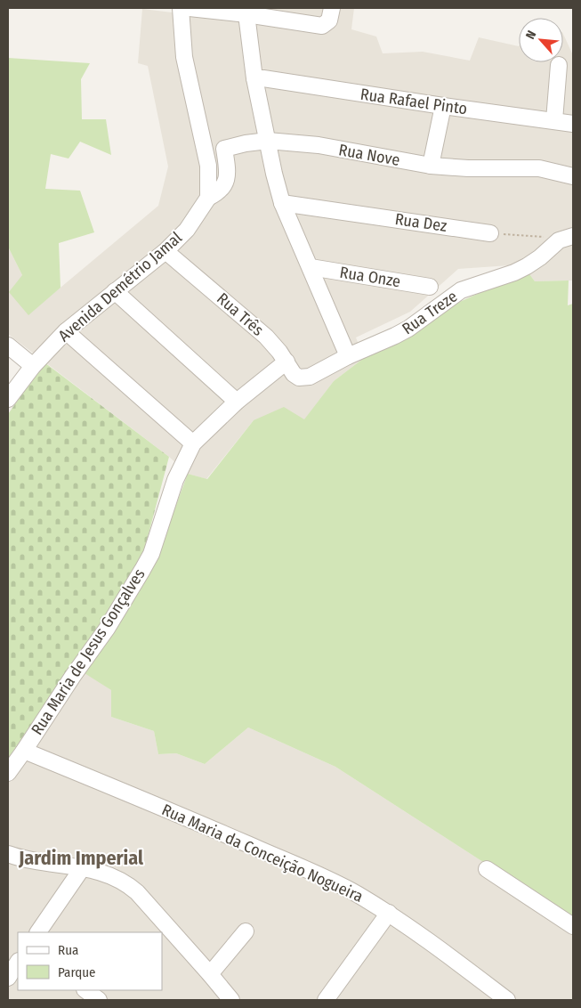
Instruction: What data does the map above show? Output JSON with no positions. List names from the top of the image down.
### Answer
{
  "streets": {
    "street": [
      "Rua Rafael Pinto",
      "Rua Nove",
      "Rua Dez",
      "Rua Onze",
      "Avenida Demétrio Jamal",
      "Rua Treze",
      "Rua Três",
      "Rua Maria de Jesus Gonçalves",
      "Rua Maria da Conceição Nogueira"
    ]
  },
  "crossings": [
    ["Rua Nove", "Avenida Demétrio Jamal"],
    ["Avenida Demétrio Jamal", "Rua Três"],
    ["Rua Treze", "Rua Três"],
    ["Rua Três", "Rua Maria de Jesus Gonçalves"],
    ["Rua Maria de Jesus Gonçalves", "Rua Maria da Conceição Nogueira"]
  ],
  "districts": ["Jardim Imperial"],
  "legend": ["Rua", "Parque"],
  "north": "top left"
}
